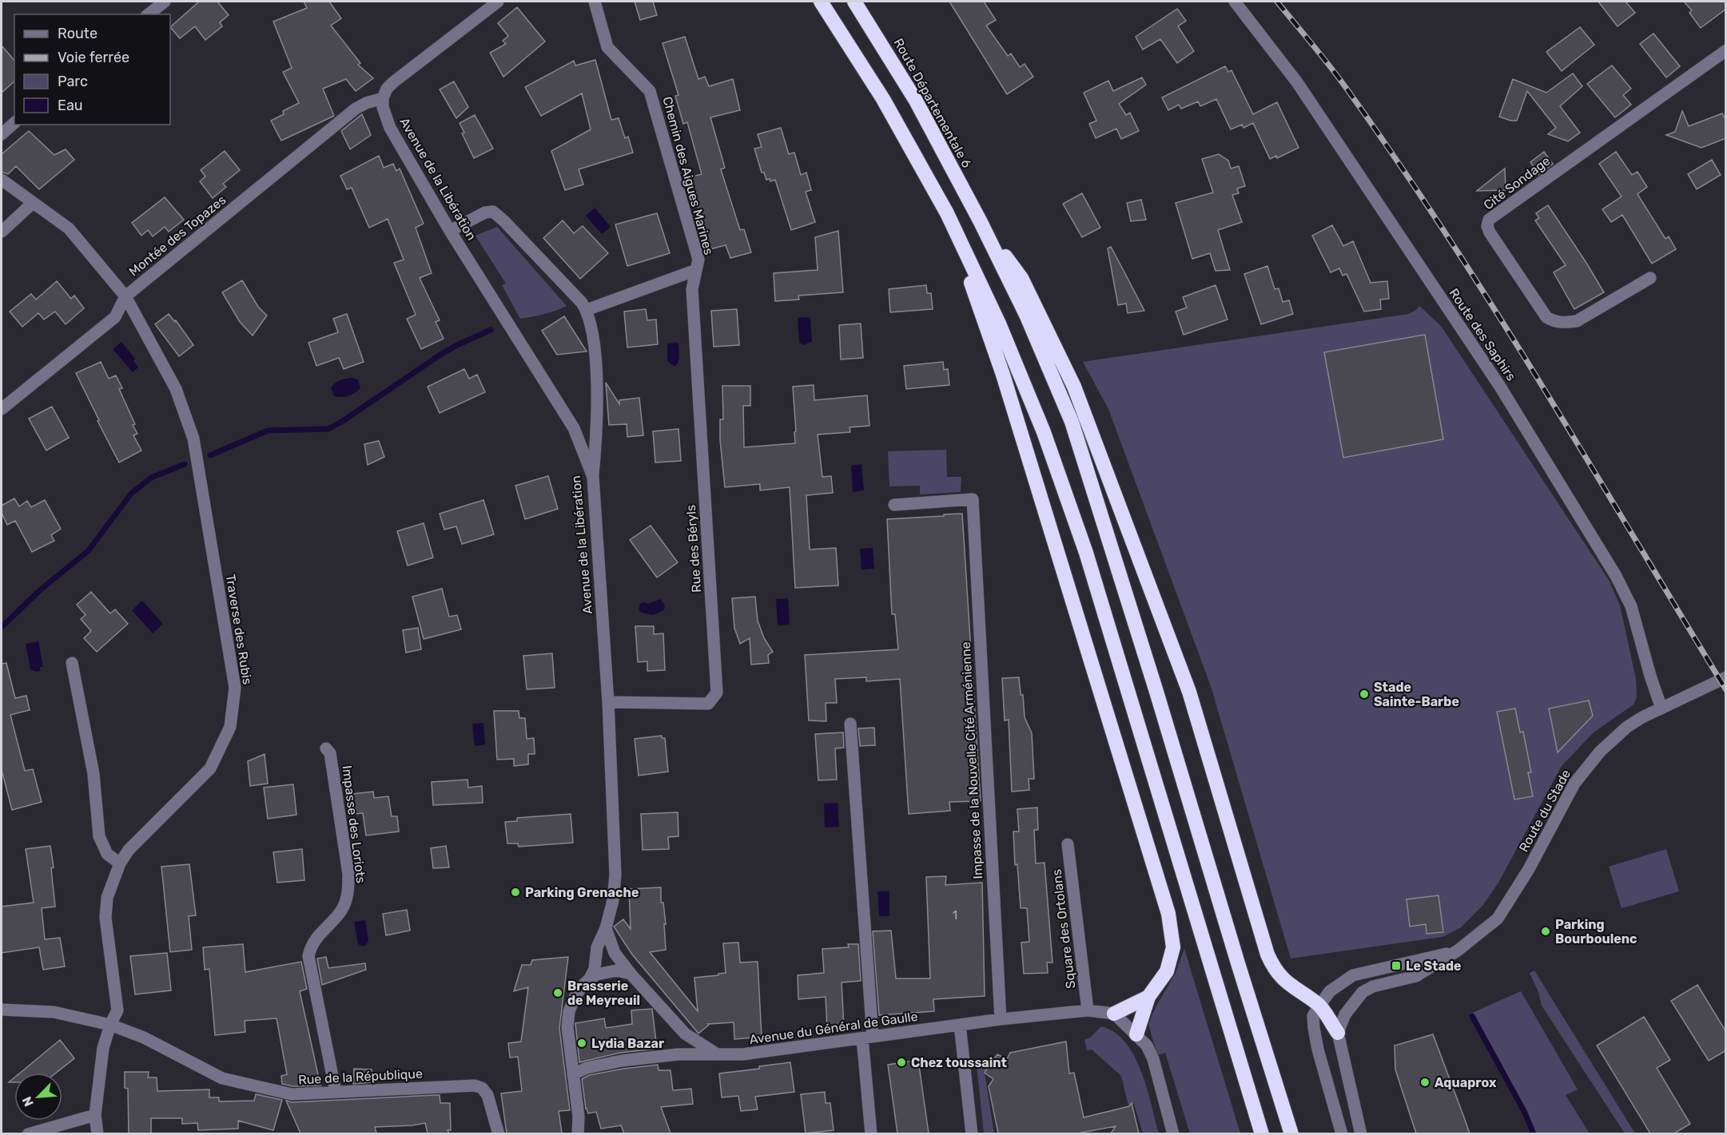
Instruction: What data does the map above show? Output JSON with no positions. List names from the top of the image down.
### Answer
{
  "streets": {
    "highway": ["Route Départementale 6"],
    "street": [
      "Chemin des Aigues Marines",
      "Avenue de la Libération",
      "Cité Sondage",
      "Montée des Topazes",
      "Route des Saphirs",
      "Rue des Béryls",
      "Traverse des Rubis",
      "Impasse de la Nouvelle Cité Arménienne",
      "Route du Stade",
      "Impasse des Loriots",
      "Square des Ortolans",
      "Avenue du Général de Gaulle",
      "Rue de la République"
    ]
  },
  "crossings": [
    ["Chemin des Aigues Marines", "Rue des Béryls"],
    ["Avenue de la Libération", "Montée des Topazes"],
    ["Avenue de la Libération", "Rue des Béryls"],
    ["Montée des Topazes", "Traverse des Rubis"],
    ["Route des Saphirs", "Route du Stade"],
    ["Traverse des Rubis", "Rue de la République"],
    ["Impasse de la Nouvelle Cité Arménienne", "Avenue du Général de Gaulle"],
    ["Impasse des Loriots", "Rue de la République"],
    ["Square des Ortolans", "Avenue du Général de Gaulle"]
  ],
  "places": {
    "other": [
      "Stade Sainte-Barbe",
      "Parking Grenache",
      "Parking Bourboulenc",
      "Brasserie de Meyreuil",
      "Lydia Bazar",
      "Chez toussaint",
      "Aquaprox"
    ],
    "transit": ["Le Stade"]
  },
  "house_numbers": ["1"],
  "legend": [
    "Route",
    "Voie ferrée",
    "Parc",
    "Eau"
  ],
  "north": "bottom left"
}
